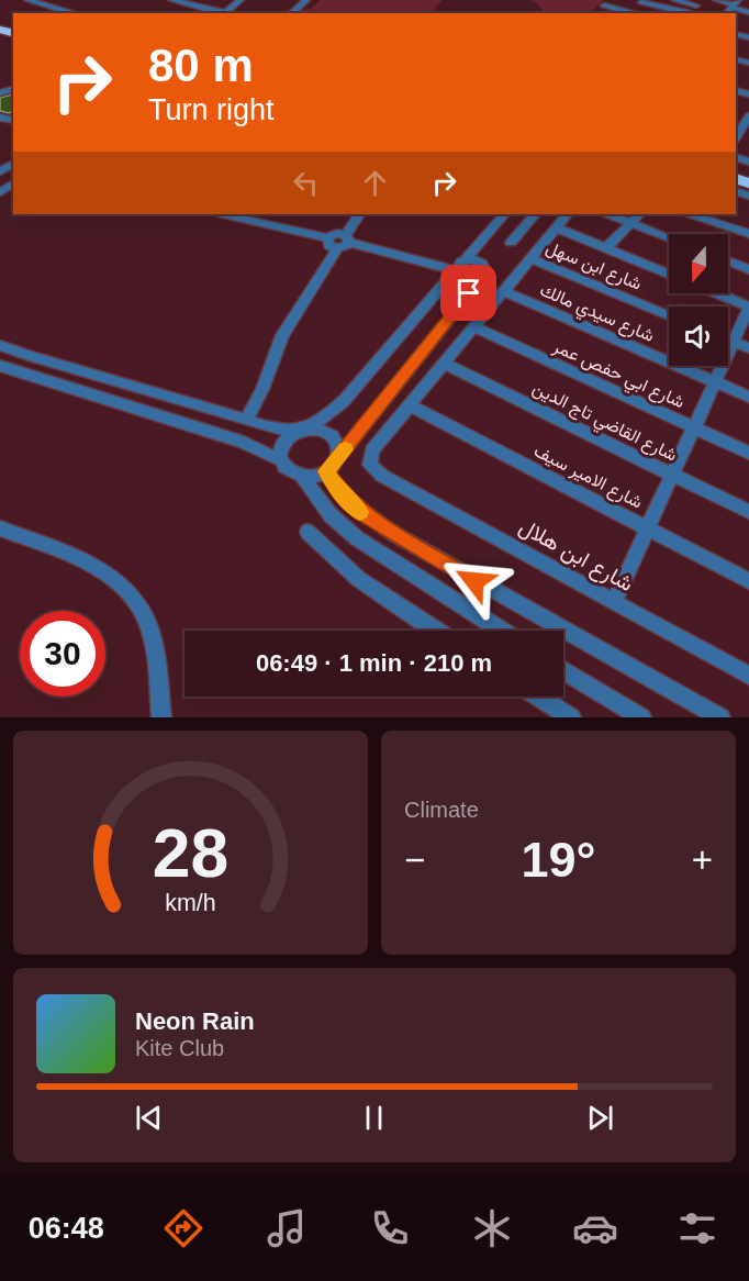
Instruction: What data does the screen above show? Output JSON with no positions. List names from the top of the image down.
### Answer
{
  "streets": {
    "street": [
      "شارع ابن سهل",
      "شارع سيدي مالك",
      "شارع ابي حفص عمر",
      "شارع القاضي تاج الدين",
      "شارع الامير سيف",
      "شارع ابن هلال"
    ]
  },
  "crossings": [
    ["شارع الامير سيف", "شارع ابن هلال"]
  ],
  "north": "bottom",
  "page": {
    "turn": ["80 m", "Turn right"],
    "limit": "30",
    "trip": "06:49 · 1 min · 210 m",
    "tile": "Climate",
    "heat": ["−", "19°", "+"],
    "song": ["Neon Rain", "Kite Club"],
    "tabs": "06:48",
    "gauge": ["28", "km/h"]
  }
}
